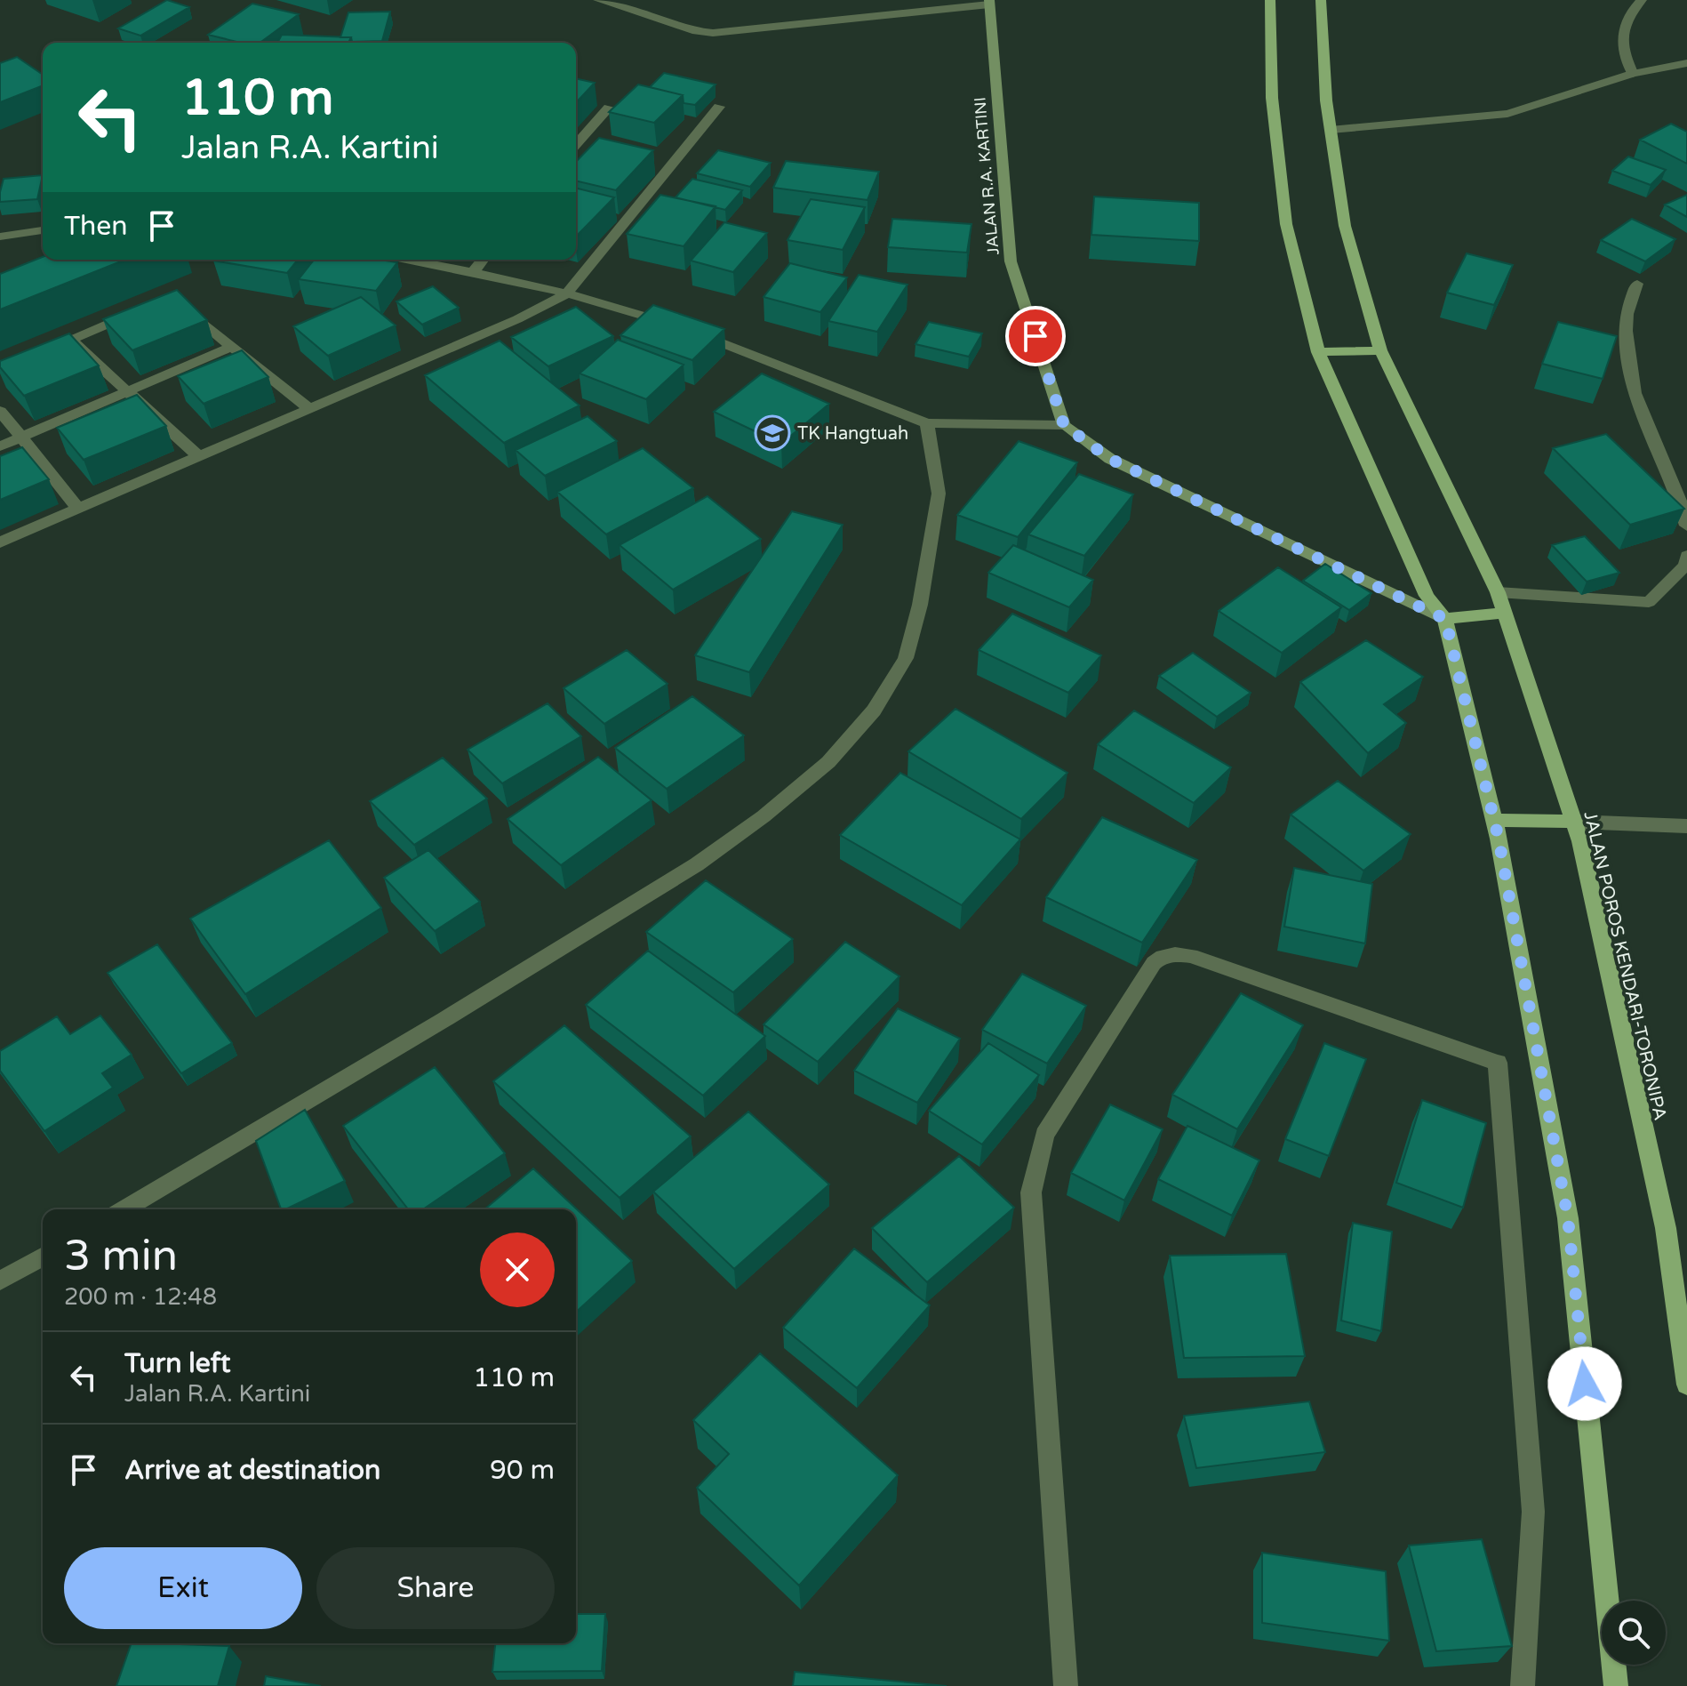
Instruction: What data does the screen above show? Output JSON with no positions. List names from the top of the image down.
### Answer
{
  "streets": {
    "main road": ["JALAN R.A. KARTINI", "JALAN POROS KENDARI-TORONIPA"]
  },
  "places": {
    "school or university": ["TK Hangtuah"]
  },
  "page": {
    "turn": ["110 m", "Jalan R.A. Kartini"],
    "then": "Then",
    "heading": ["3 min", "200 m · 12:48"],
    "list": [
      {
        "name": "Turn left",
        "note": "Jalan R.A. Kartini",
        "value": "110 m"
      },
      {
        "name": "Arrive at destination",
        "value": "90 m"
      }
    ],
    "buttons": ["Exit", "Share"]
  }
}
